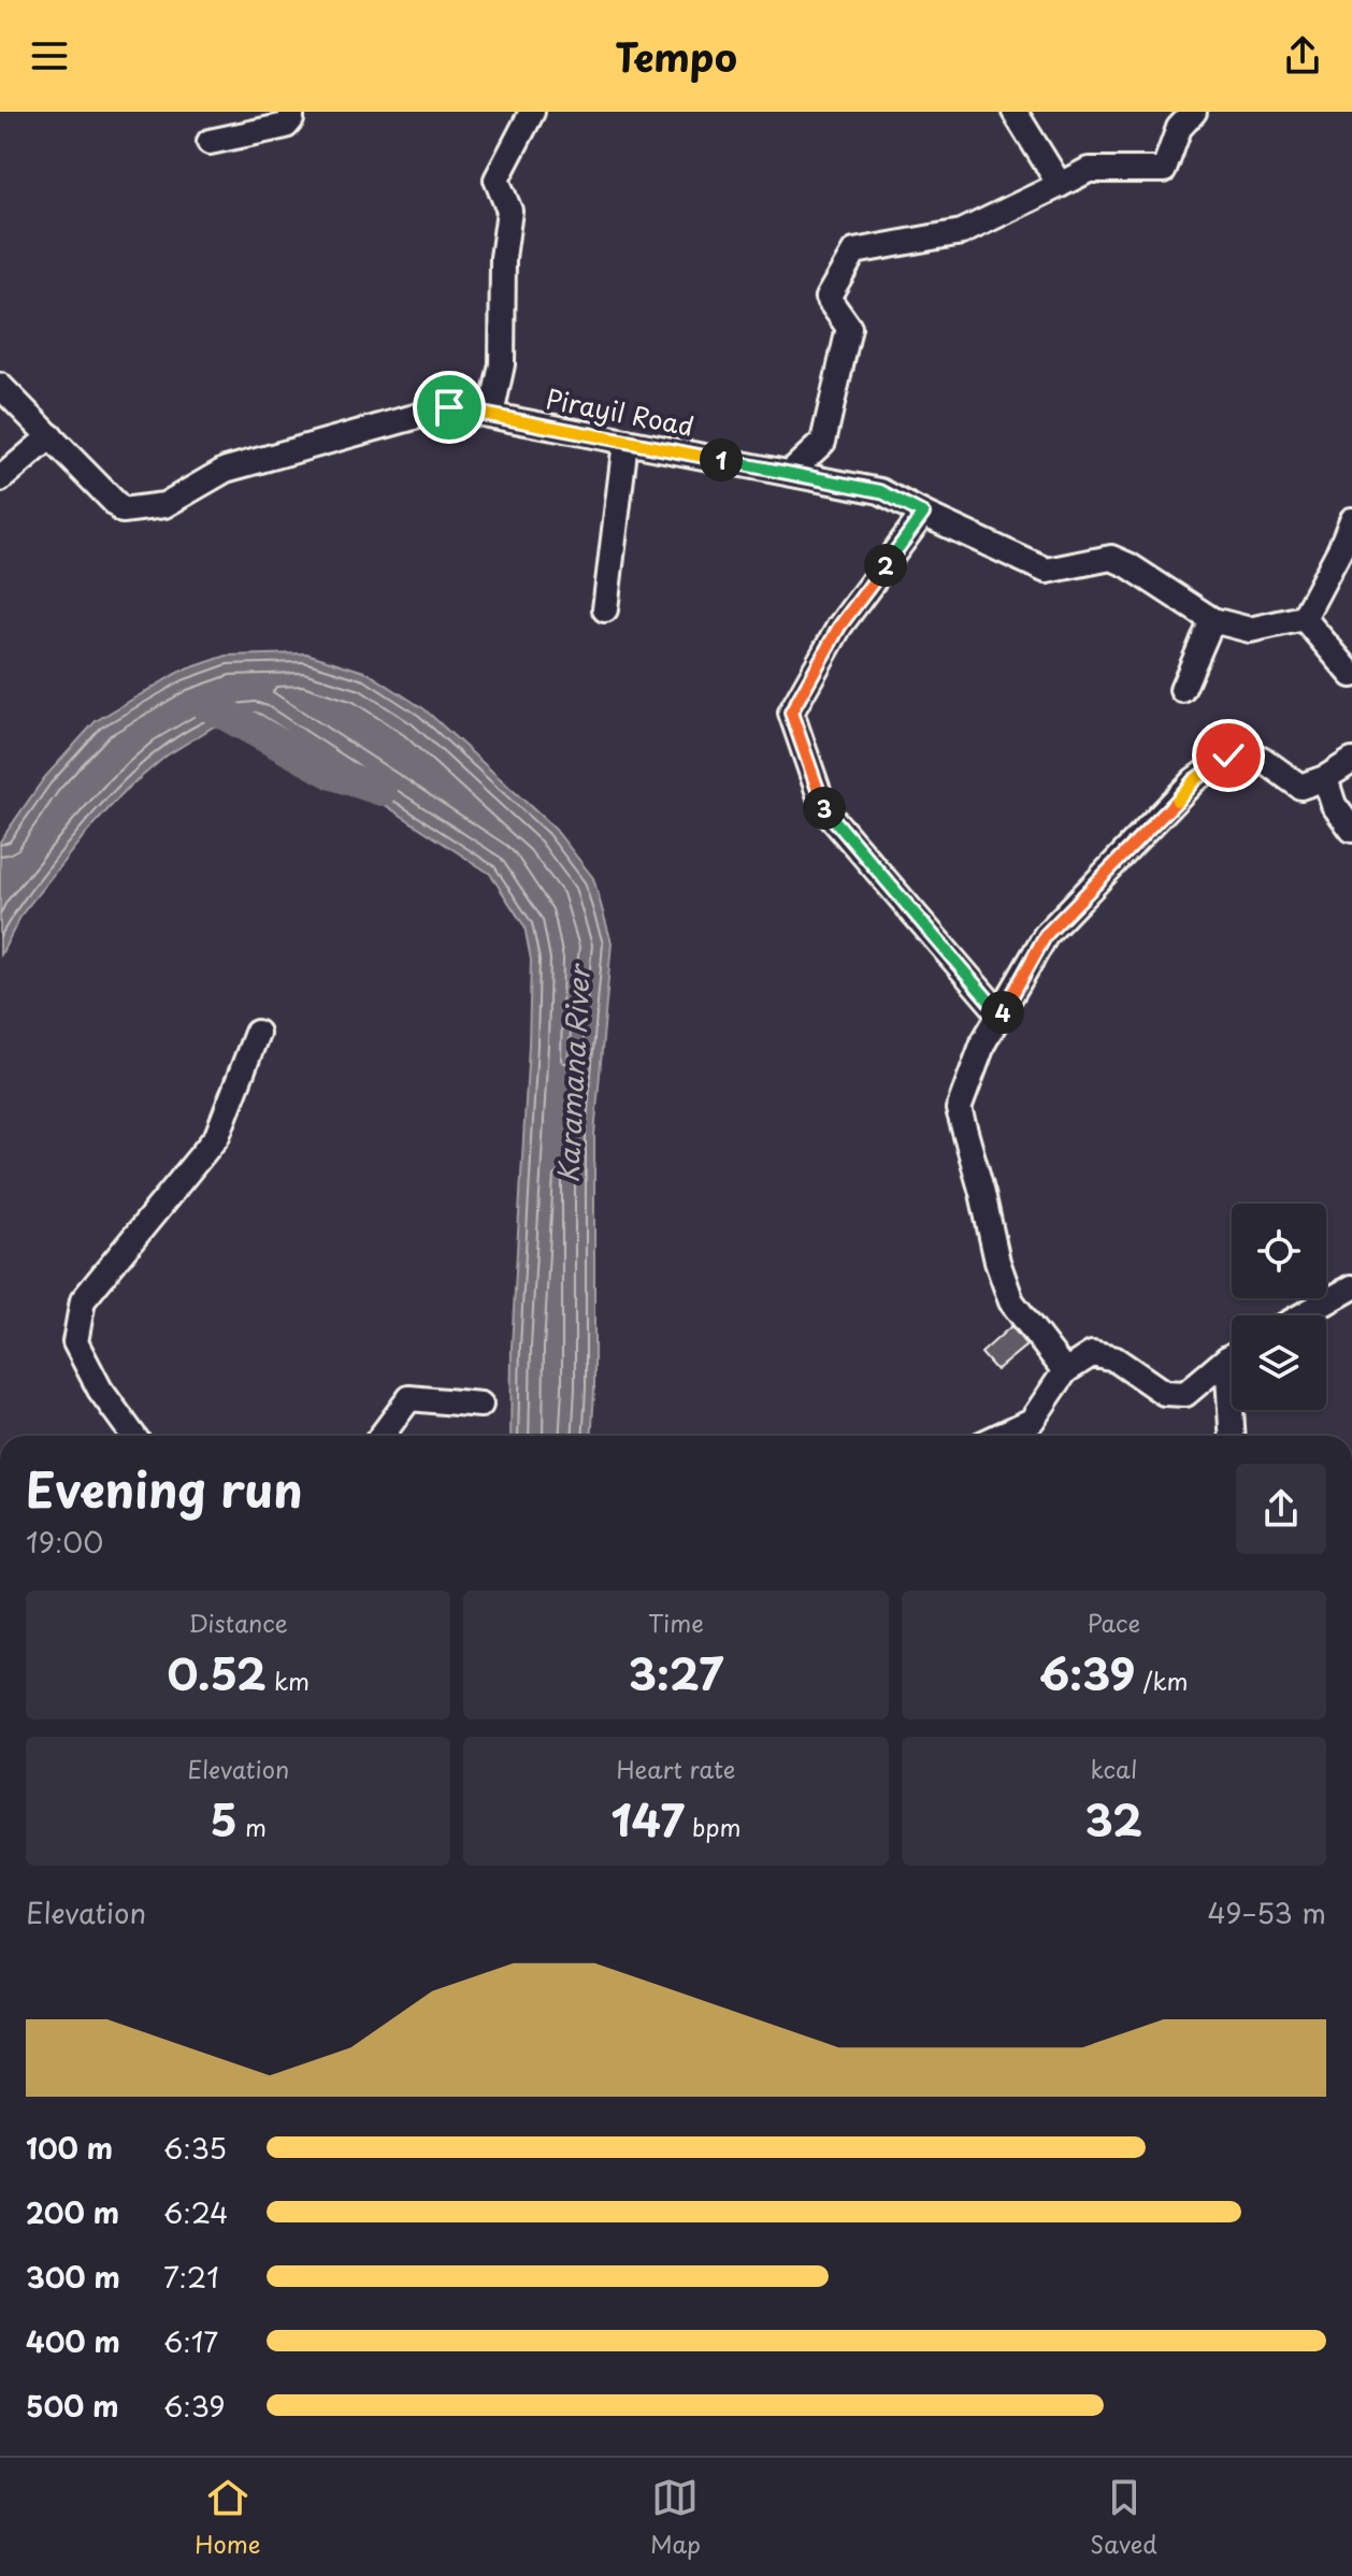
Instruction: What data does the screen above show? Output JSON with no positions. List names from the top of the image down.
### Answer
{
  "streets": {
    "street": ["Pirayil Road"]
  },
  "water": ["Karamana River"],
  "page": {
    "header": "Tempo",
    "pins": [
      "1",
      "2",
      "3",
      "4"
    ],
    "heading": ["Evening run", "19:00"],
    "stats": [
      ["Distance", "0.52 km"],
      ["Time", "3:27"],
      ["Pace", "6:39 /km"],
      ["Elevation", "5 m"],
      ["Heart rate", "147 bpm"],
      ["kcal", "32"]
    ],
    "chart": ["Elevation", "49–53 m"],
    "list": [
      {
        "name": "100 m",
        "note": "6:35"
      },
      {
        "name": "200 m",
        "note": "6:24"
      },
      {
        "name": "300 m",
        "note": "7:21"
      },
      {
        "name": "400 m",
        "note": "6:17"
      },
      {
        "name": "500 m",
        "note": "6:39"
      }
    ],
    "tabs": ["Home", "Map", "Saved"]
  }
}
